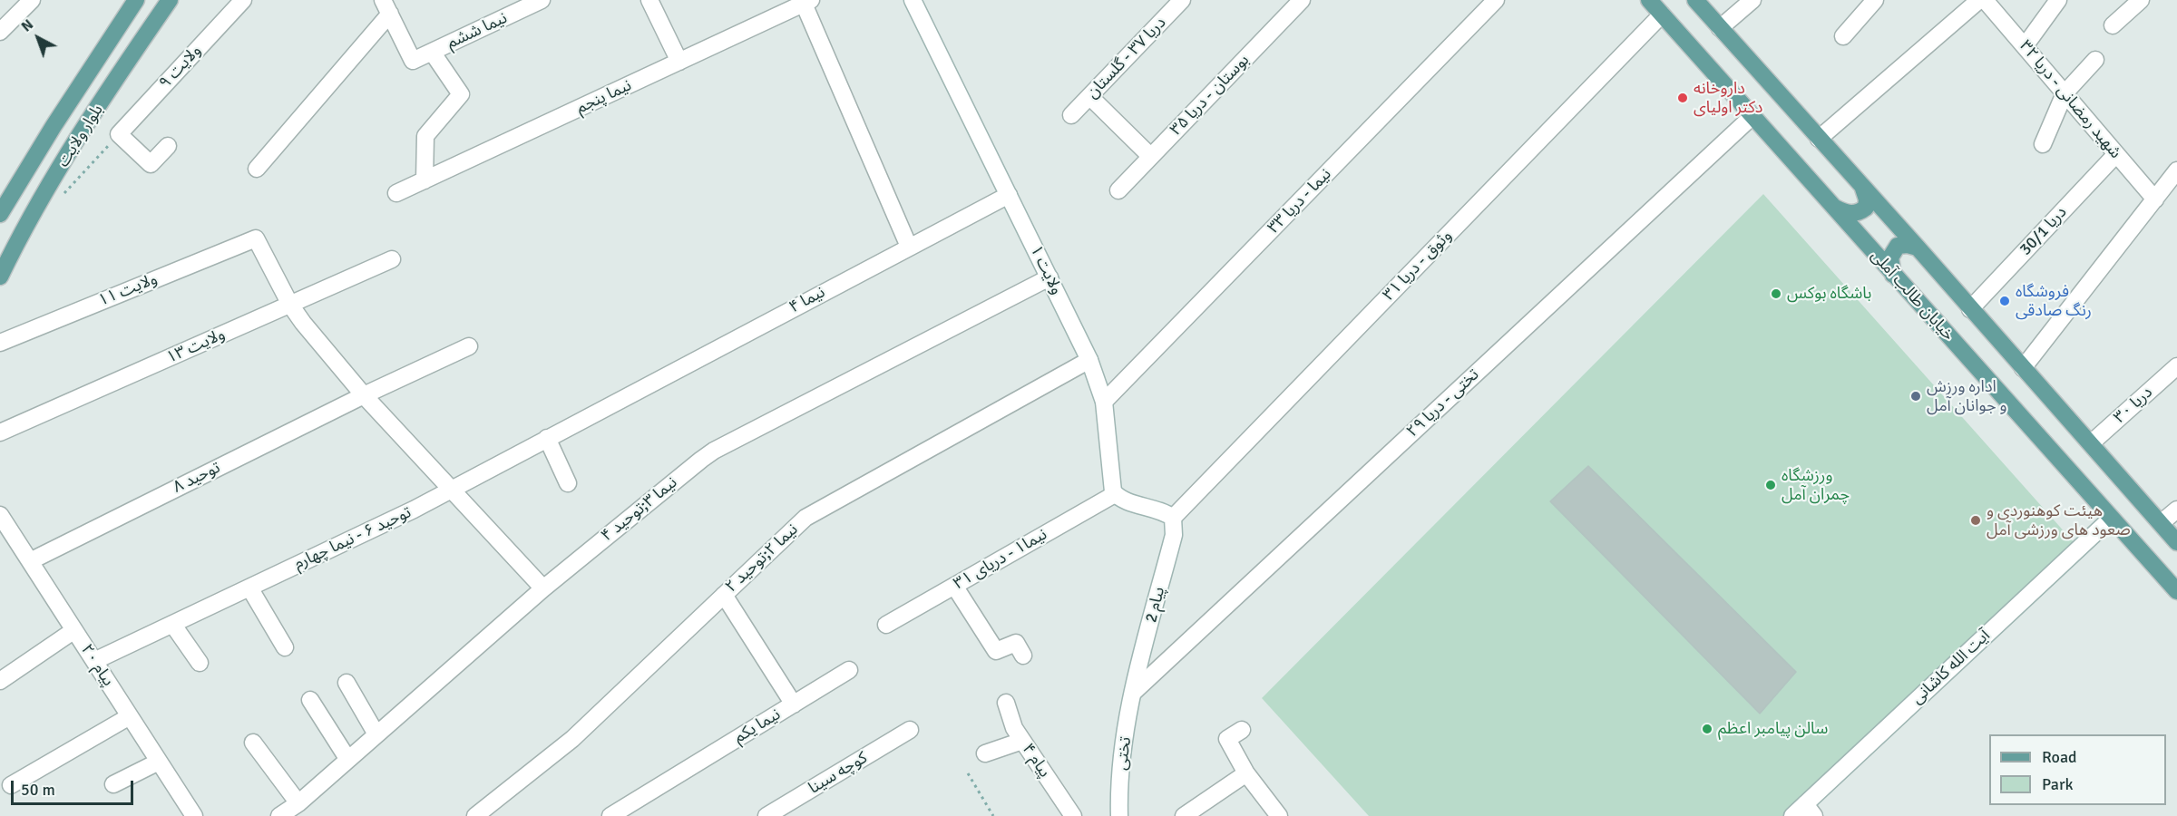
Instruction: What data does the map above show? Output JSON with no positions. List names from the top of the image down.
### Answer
{
  "streets": {
    "main road": ["بلوار ولایت", "خیابان طالب آملی"],
    "street": [
      "نیما ششم",
      "دریا ۳۷ - گلستان",
      "ولایت ۹",
      "بوستان - دریا ۳۵",
      "نیما پنجم",
      "شهید رمضانی - دریا ۳۲",
      "نیما - دریا ۳۳",
      "دریا 30/1",
      "وثوق - دریا ۳۱",
      "ولایت ۱",
      "ولایت ۱۱",
      "نیما ۴",
      "ولایت ۱۳",
      "تختی - دریا ۲۹",
      "دریا ۳۰",
      "توحید ۸",
      "نیما ۳;توحید ۴",
      "توحید ۶ - نیما چهارم",
      "نیما ۲;توحید ۲",
      "نیما۱ - دریای ۳۱",
      "پیام 2",
      "پیام ۲۰",
      "آیت الله کاشانی",
      "نیما یکم",
      "تختی",
      "پیام ۴",
      "کوچه سینا"
    ]
  },
  "crossings": [
    ["شهید رمضانی - دریا ۳۲", "دریا 30/1"],
    ["نیما - دریا ۳۳", "ولایت ۱"],
    ["دریا 30/1", "خیابان طالب آملی"],
    ["وثوق - دریا ۳۱", "خیابان طالب آملی"],
    ["وثوق - دریا ۳۱", "پیام 2"],
    ["ولایت ۱", "نیما ۴"],
    ["ولایت ۱", "نیما ۳;توحید ۴"],
    ["ولایت ۱", "نیما ۲;توحید ۲"],
    ["ولایت ۱", "نیما۱ - دریای ۳۱"],
    ["ولایت ۱۱", "ولایت ۱۳"],
    ["خیابان طالب آملی", "تختی - دریا ۲۹"],
    ["خیابان طالب آملی", "دریا ۳۰"],
    ["خیابان طالب آملی", "آیت الله کاشانی"],
    ["نیما ۴", "توحید ۶ - نیما چهارم"],
    ["تختی - دریا ۲۹", "پیام 2"],
    ["تختی - دریا ۲۹", "تختی"],
    ["توحید ۸", "پیام ۲۰"],
    ["توحید ۶ - نیما چهارم", "پیام ۲۰"],
    ["نیما ۲;توحید ۲", "نیما یکم"],
    ["پیام 2", "تختی"]
  ],
  "places": [
    "داروخانه دکتر اولیای",
    "باشگاه‌ بوکس",
    "فروشگاه رنگ صادقی",
    "اداره ورزش و جوانان آمل",
    "ورزشگاه چمران آمل",
    "هیئت کوهنوردی و صعود های ورزشی آمل",
    "سالن پیامبر اعظم"
  ],
  "legend": ["Road", "Park"],
  "scale_bar": "50 m",
  "north": "top left"
}
